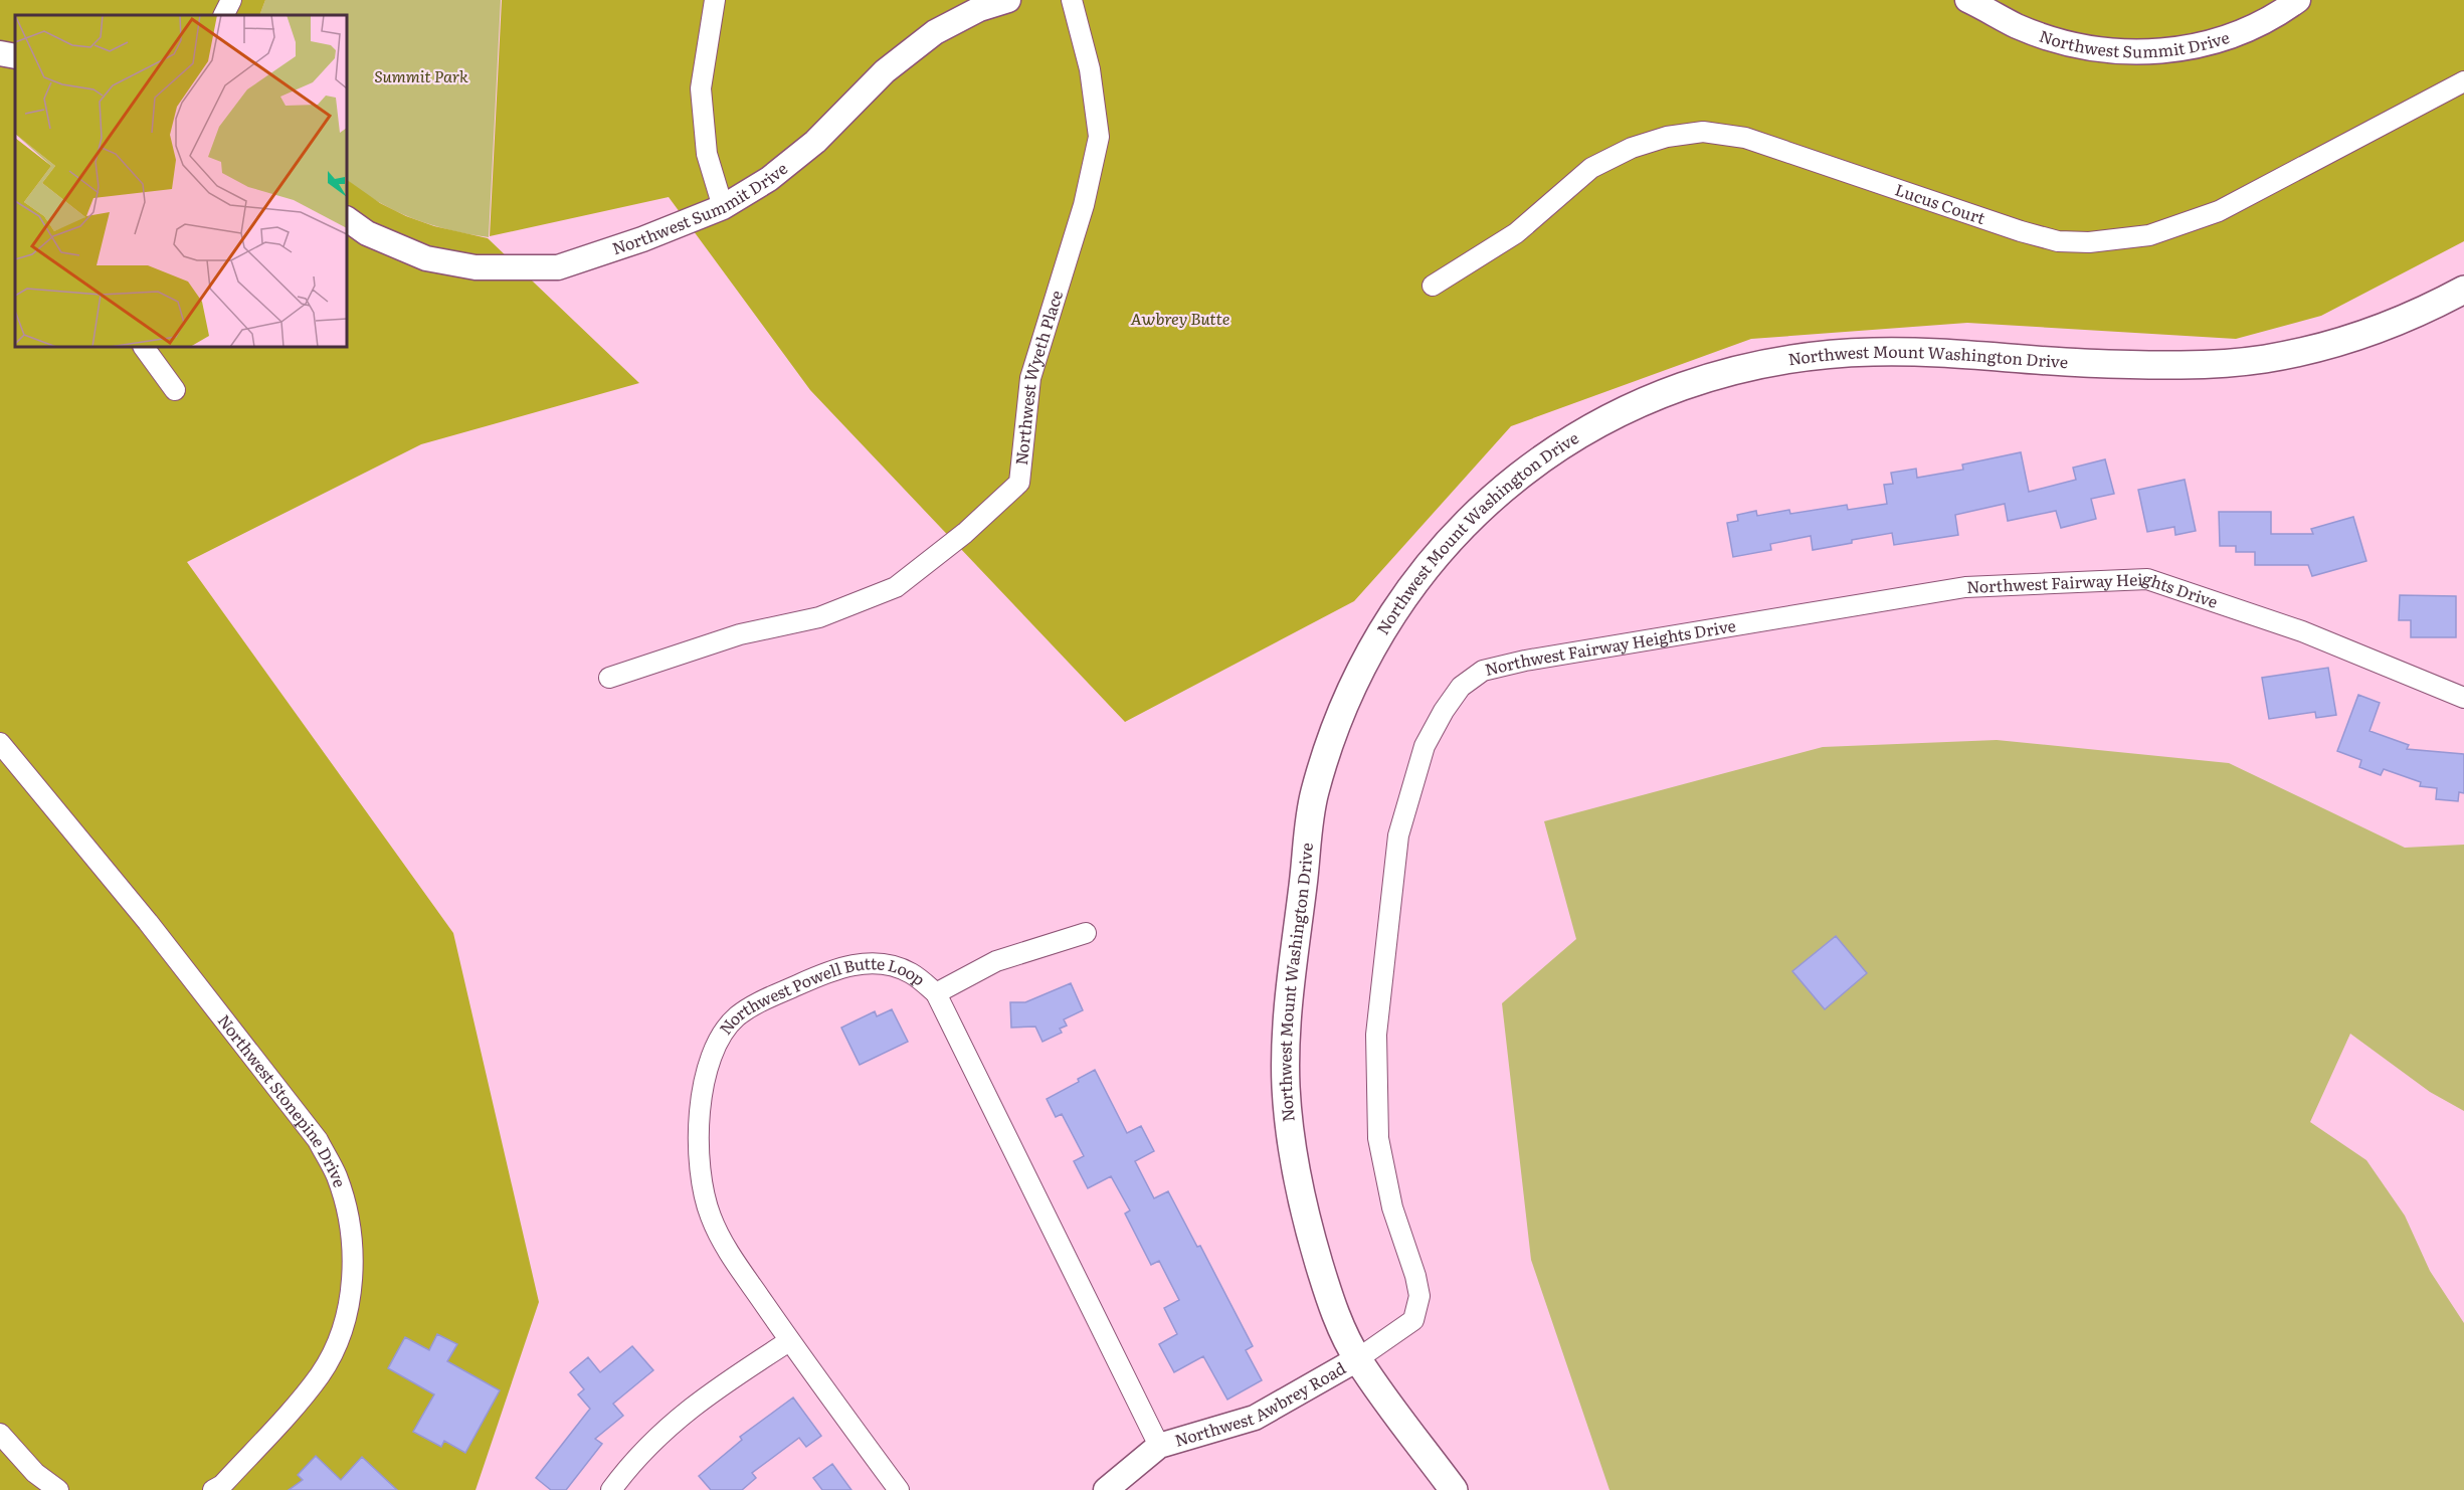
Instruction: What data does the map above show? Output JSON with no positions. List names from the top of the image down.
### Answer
{
  "streets": {
    "main road": ["Northwest Mount Washington Drive"],
    "street": [
      "Northwest Summit Drive",
      "Lucus Court",
      "Northwest Wyeth Place",
      "Northwest Fairway Heights Drive",
      "Northwest Powell Butte Loop",
      "Northwest Stonepine Drive",
      "Northwest Awbrey Road"
    ]
  },
  "crossings": [
    ["Northwest Mount Washington Drive", "Northwest Fairway Heights Drive"],
    ["Northwest Mount Washington Drive", "Northwest Awbrey Road"],
    ["Northwest Fairway Heights Drive", "Northwest Awbrey Road"],
    ["Northwest Powell Butte Loop", "Northwest Awbrey Road"]
  ],
  "parks": ["Summit Park", "Awbrey Butte"]
}
